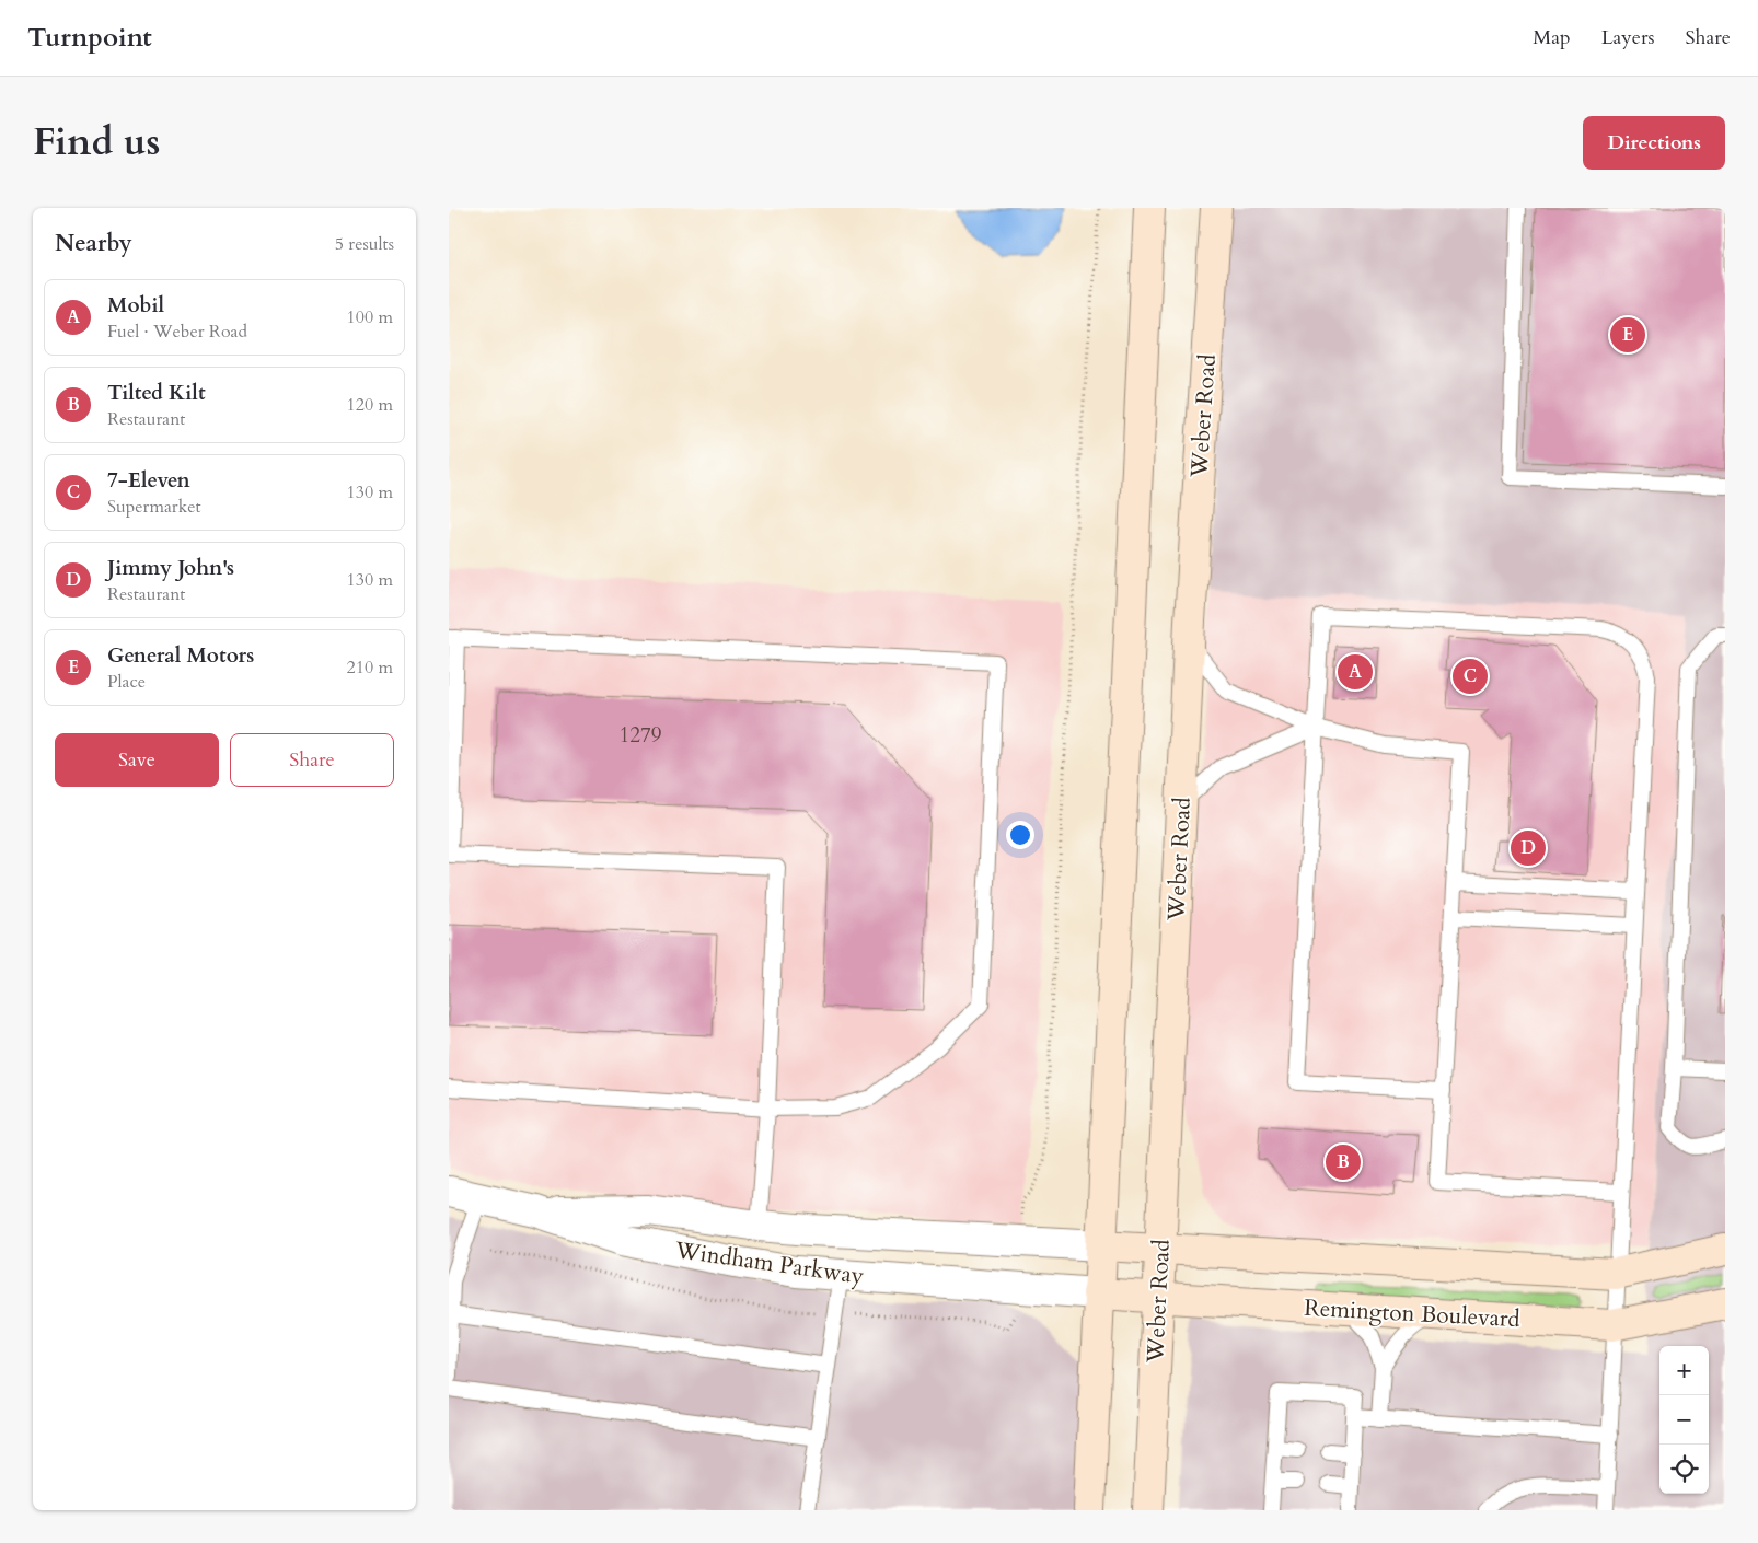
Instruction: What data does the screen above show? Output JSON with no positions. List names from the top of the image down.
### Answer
{
  "streets": {
    "main road": ["Weber Road", "Remington Boulevard"],
    "street": ["Windham Parkway"]
  },
  "crossings": [
    ["Weber Road", "Remington Boulevard"],
    ["Windham Parkway", "Remington Boulevard"]
  ],
  "house_numbers": ["1279"],
  "page": {
    "header": "Turnpoint",
    "nav": ["Map", "Layers", "Share"],
    "title": "Find us",
    "buttons": [
      "Directions",
      ["Save", "Share"]
    ],
    "heading": ["Nearby", "5 results"],
    "list": [
      {
        "mark": "A",
        "name": "Mobil",
        "note": "Fuel · Weber Road",
        "value": "100 m"
      },
      {
        "mark": "B",
        "name": "Tilted Kilt",
        "note": "Restaurant",
        "value": "120 m"
      },
      {
        "mark": "C",
        "name": "7-Eleven",
        "note": "Supermarket",
        "value": "130 m"
      },
      {
        "mark": "D",
        "name": "Jimmy John's",
        "note": "Restaurant",
        "value": "130 m"
      },
      {
        "mark": "E",
        "name": "General Motors",
        "note": "Place",
        "value": "210 m"
      }
    ],
    "pins": [
      "E",
      "A",
      "C",
      "D",
      "B"
    ],
    "map_buttons": ["+", "−"]
  }
}
